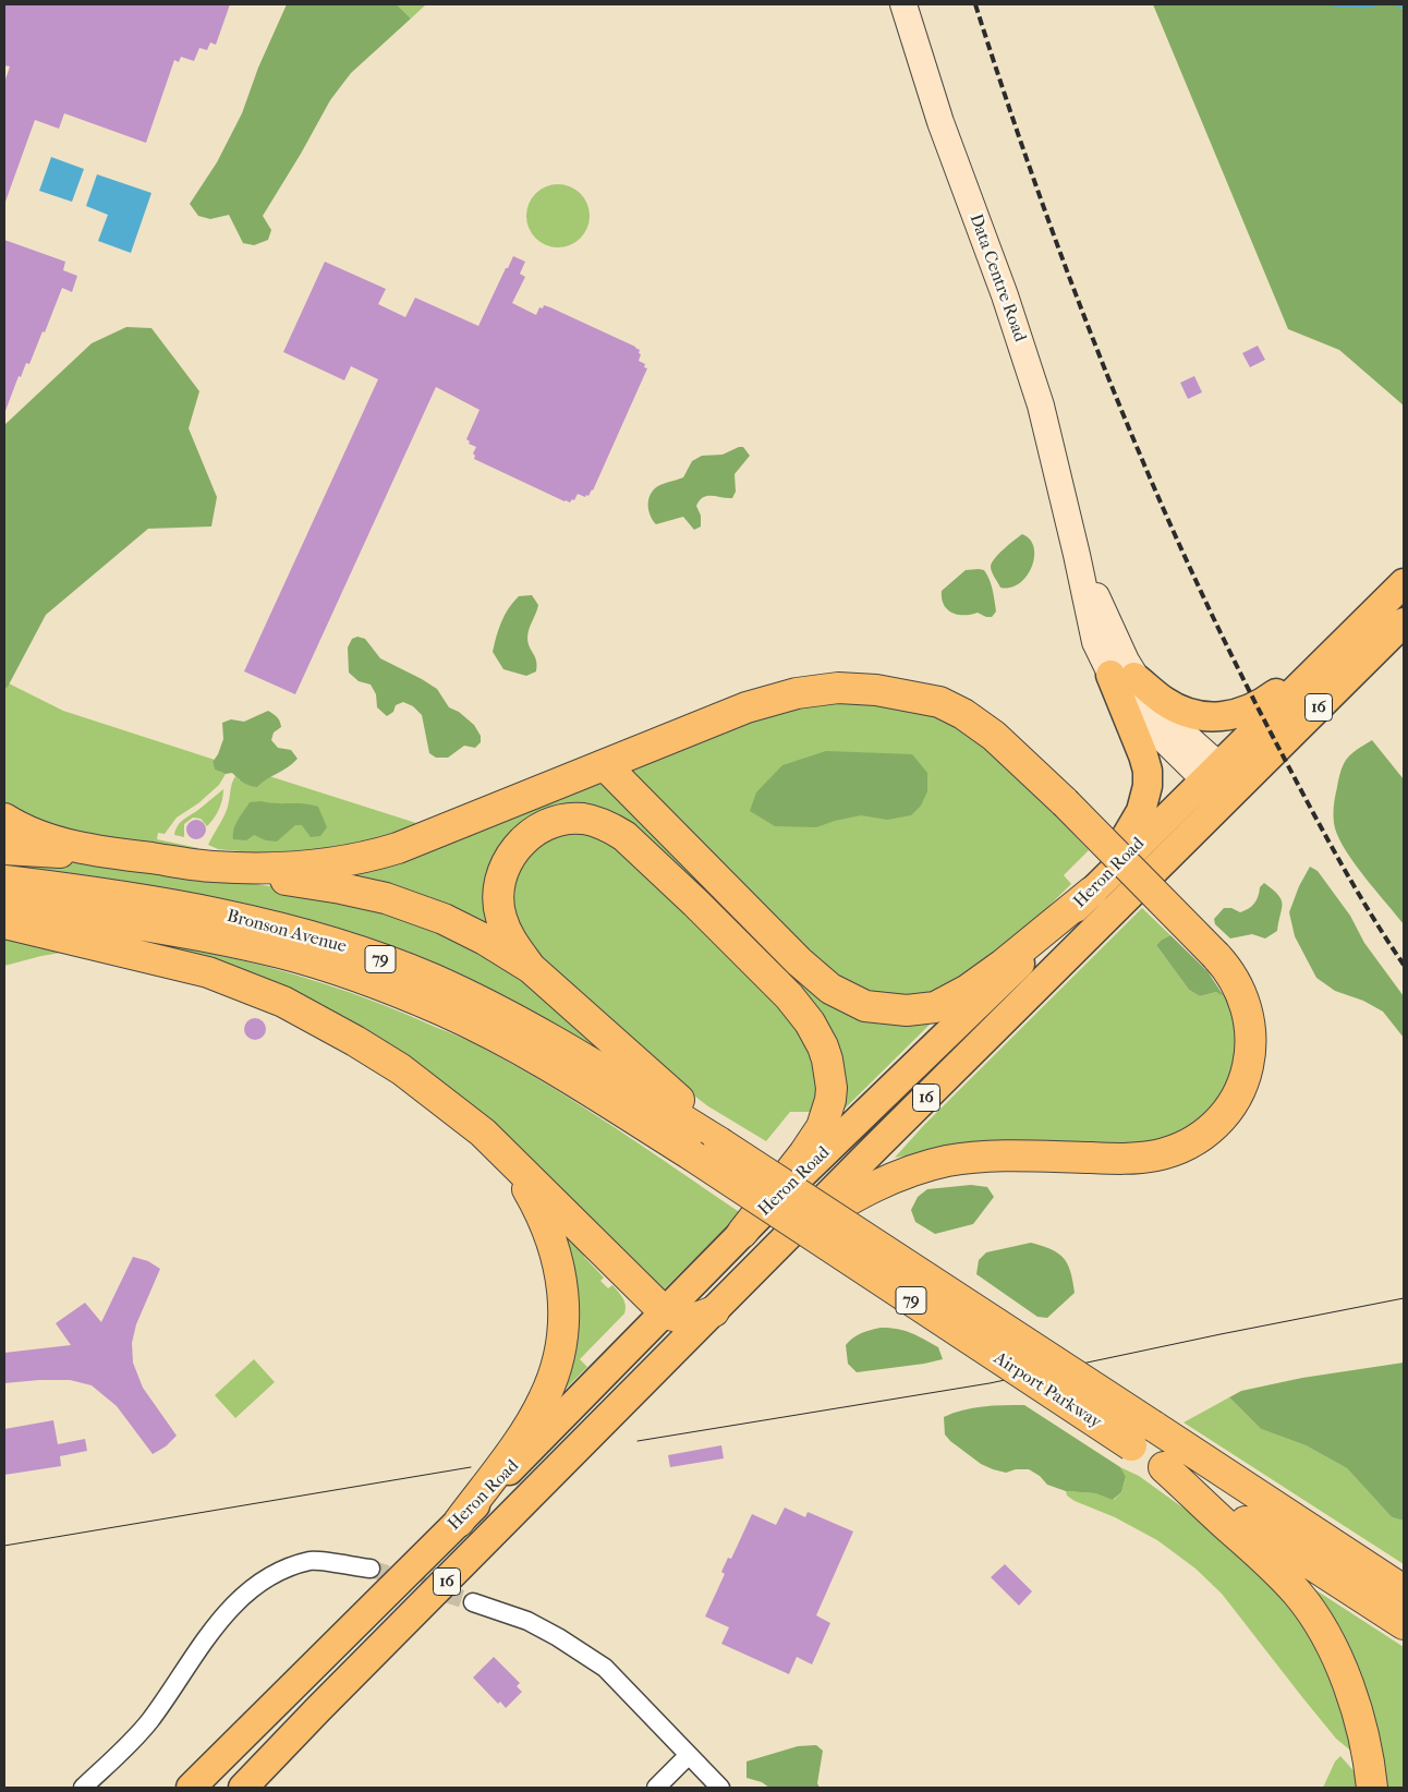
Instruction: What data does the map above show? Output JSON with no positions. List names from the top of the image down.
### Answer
{
  "streets": {
    "highway": ["Bronson Avenue", "79", "Airport Parkway"],
    "main road": ["Data Centre Road", "16", "Heron Road"]
  },
  "crossings": [
    ["Data Centre Road", "Heron Road"],
    ["Bronson Avenue", "Airport Parkway"]
  ]
}
